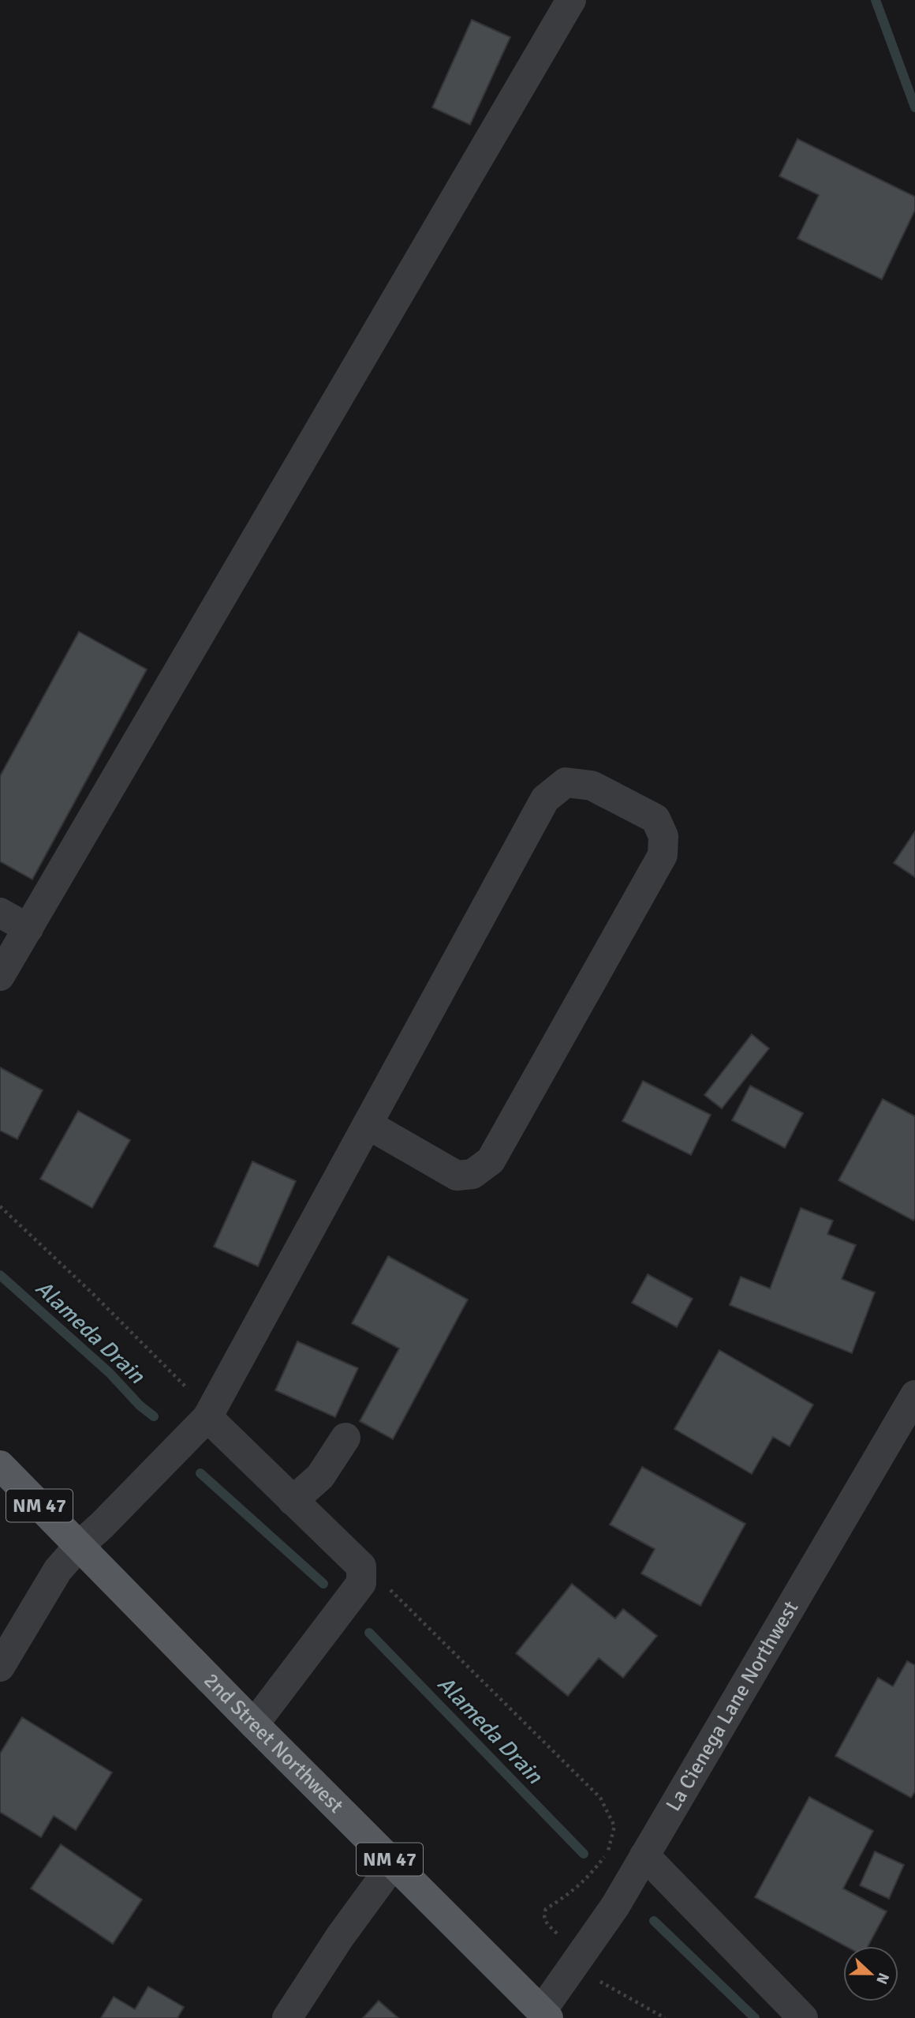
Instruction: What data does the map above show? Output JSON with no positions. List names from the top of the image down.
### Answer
{
  "streets": {
    "main road": ["NM 47", "2nd Street Northwest"],
    "street": ["La Cienega Lane Northwest"]
  },
  "crossings": [
    ["La Cienega Lane Northwest", "2nd Street Northwest"]
  ],
  "water": ["Alameda Drain"],
  "north": "right"
}
